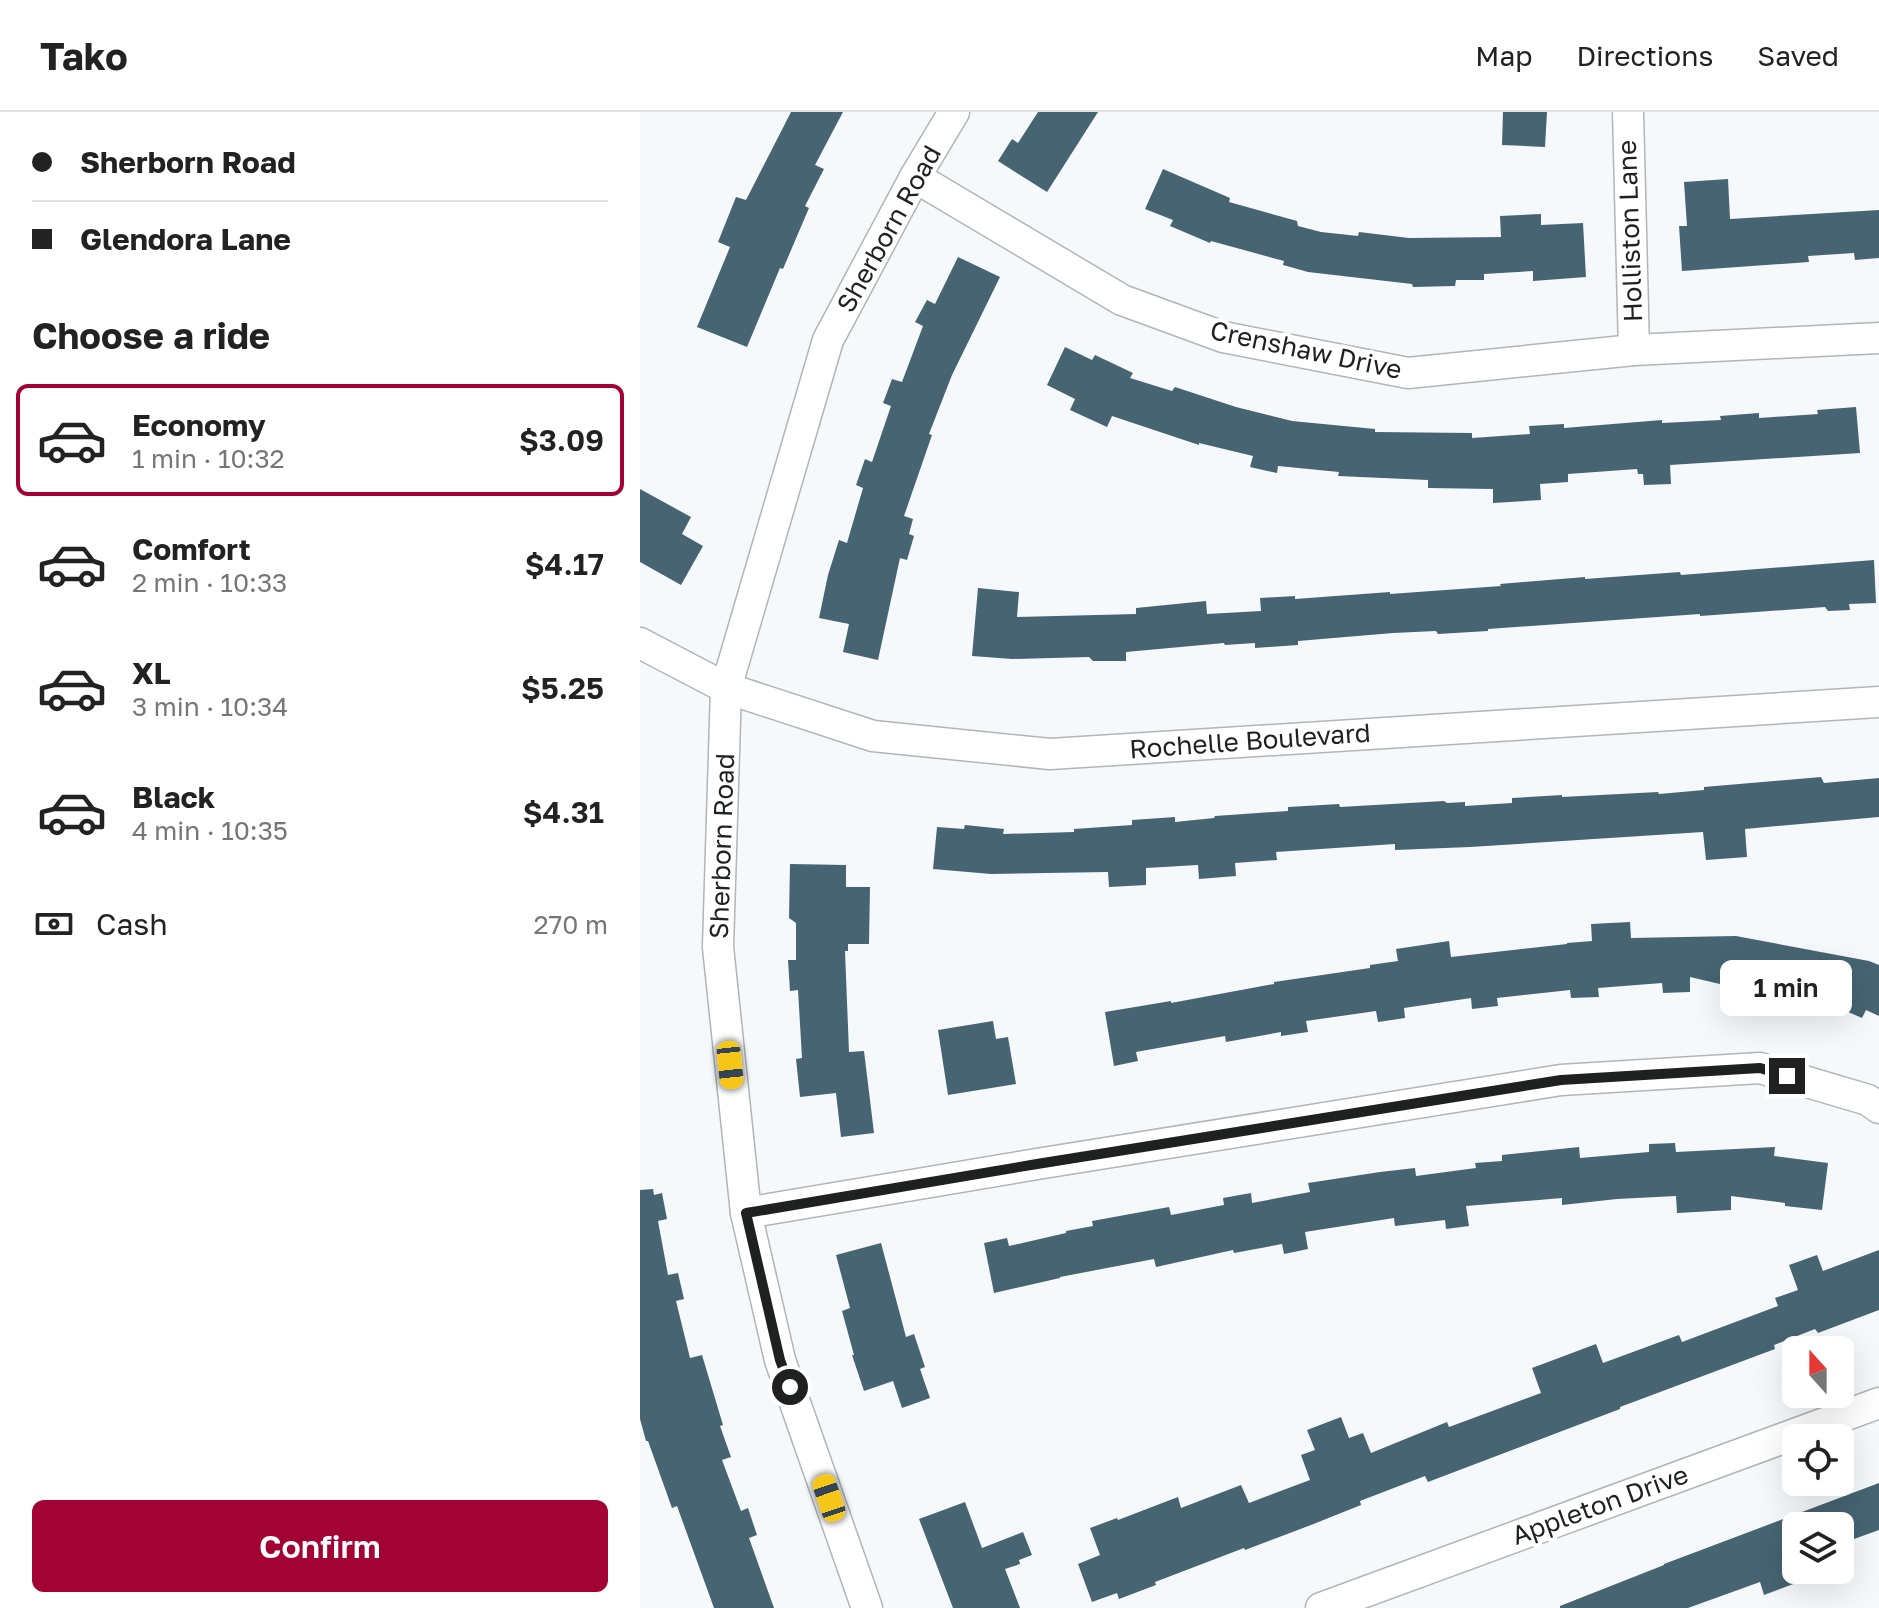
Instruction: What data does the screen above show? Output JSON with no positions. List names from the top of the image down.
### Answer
{
  "streets": {
    "street": [
      "Sherborn Road",
      "Holliston Lane",
      "Crenshaw Drive",
      "Rochelle Boulevard",
      "Appleton Drive"
    ]
  },
  "crossings": [
    ["Sherborn Road", "Crenshaw Drive"],
    ["Sherborn Road", "Rochelle Boulevard"],
    ["Holliston Lane", "Crenshaw Drive"]
  ],
  "north": "top",
  "page": {
    "header": "Tako",
    "nav": ["Map", "Directions", "Saved"],
    "banner": ["Sherborn Road", "Glendora Lane"],
    "heading": "Choose a ride",
    "list": [
      {
        "name": "Economy",
        "note": "1 min · 10:32",
        "value": "$3.09"
      },
      {
        "name": "Comfort",
        "note": "2 min · 10:33",
        "value": "$4.17"
      },
      {
        "name": "XL",
        "note": "3 min · 10:34",
        "value": "$5.25"
      },
      {
        "name": "Black",
        "note": "4 min · 10:35",
        "value": "$4.31"
      }
    ],
    "pay": ["Cash", "270 m"],
    "bubble": "1 min",
    "buttons": "Confirm"
  }
}
